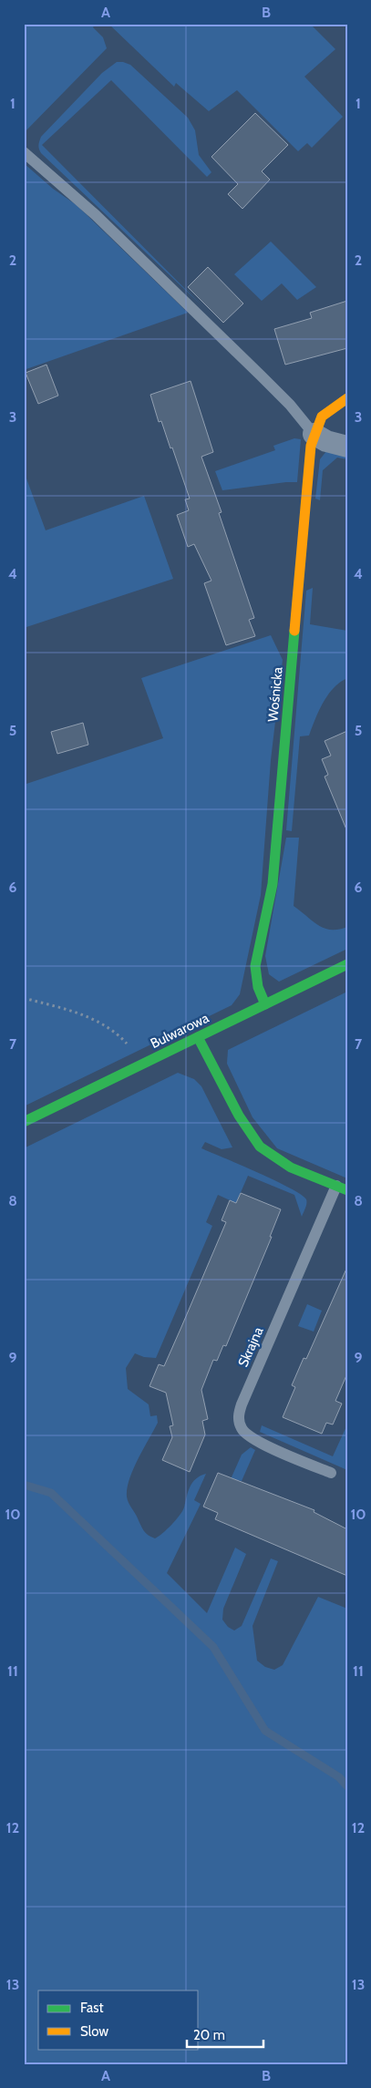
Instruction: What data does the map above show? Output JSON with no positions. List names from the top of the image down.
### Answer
{
  "streets": {
    "street": ["Wośnicka", "Bulwarowa", "Skrajna"]
  },
  "crossings": [
    ["Wośnicka", "Bulwarowa"],
    ["Bulwarowa", "Skrajna"]
  ],
  "legend": ["Fast", "Slow"],
  "scale_bar": "20 m",
  "grid": {
    "columns": ["A", "B"],
    "rows": [
      "1",
      "2",
      "3",
      "4",
      "5",
      "6",
      "7",
      "8",
      "9",
      "10",
      "11",
      "12",
      "13"
    ]
  }
}
